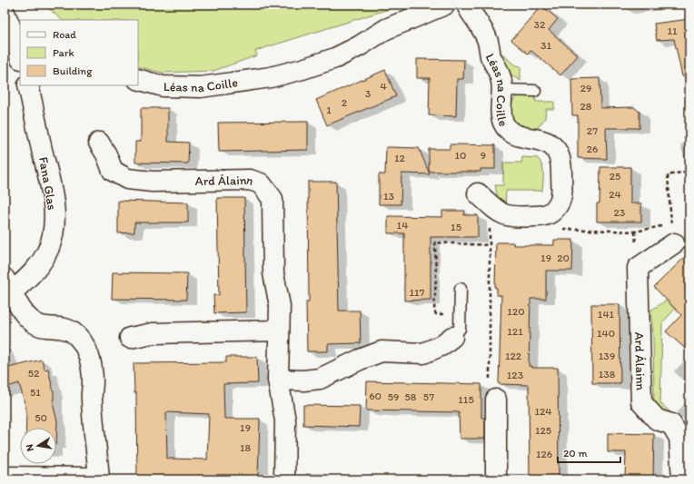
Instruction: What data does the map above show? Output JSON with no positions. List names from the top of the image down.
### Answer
{
  "streets": {
    "street": ["Léas na Coille", "Ard Álainn", "Fana Glas"]
  },
  "house_numbers": [
    "32",
    "11",
    "31",
    "4",
    "29",
    "3",
    "2",
    "28",
    "1",
    "27",
    "26",
    "10",
    "9",
    "12",
    "25",
    "24",
    "13",
    "23",
    "14",
    "15",
    "19",
    "20",
    "117",
    "120",
    "141",
    "121",
    "140",
    "122",
    "139",
    "52",
    "138",
    "123",
    "51",
    "60",
    "59",
    "58",
    "57",
    "115",
    "124",
    "50",
    "19",
    "125",
    "18",
    "126"
  ],
  "legend": ["Road", "Park", "Building"],
  "scale_bar": "20 m",
  "north": "left"
}
